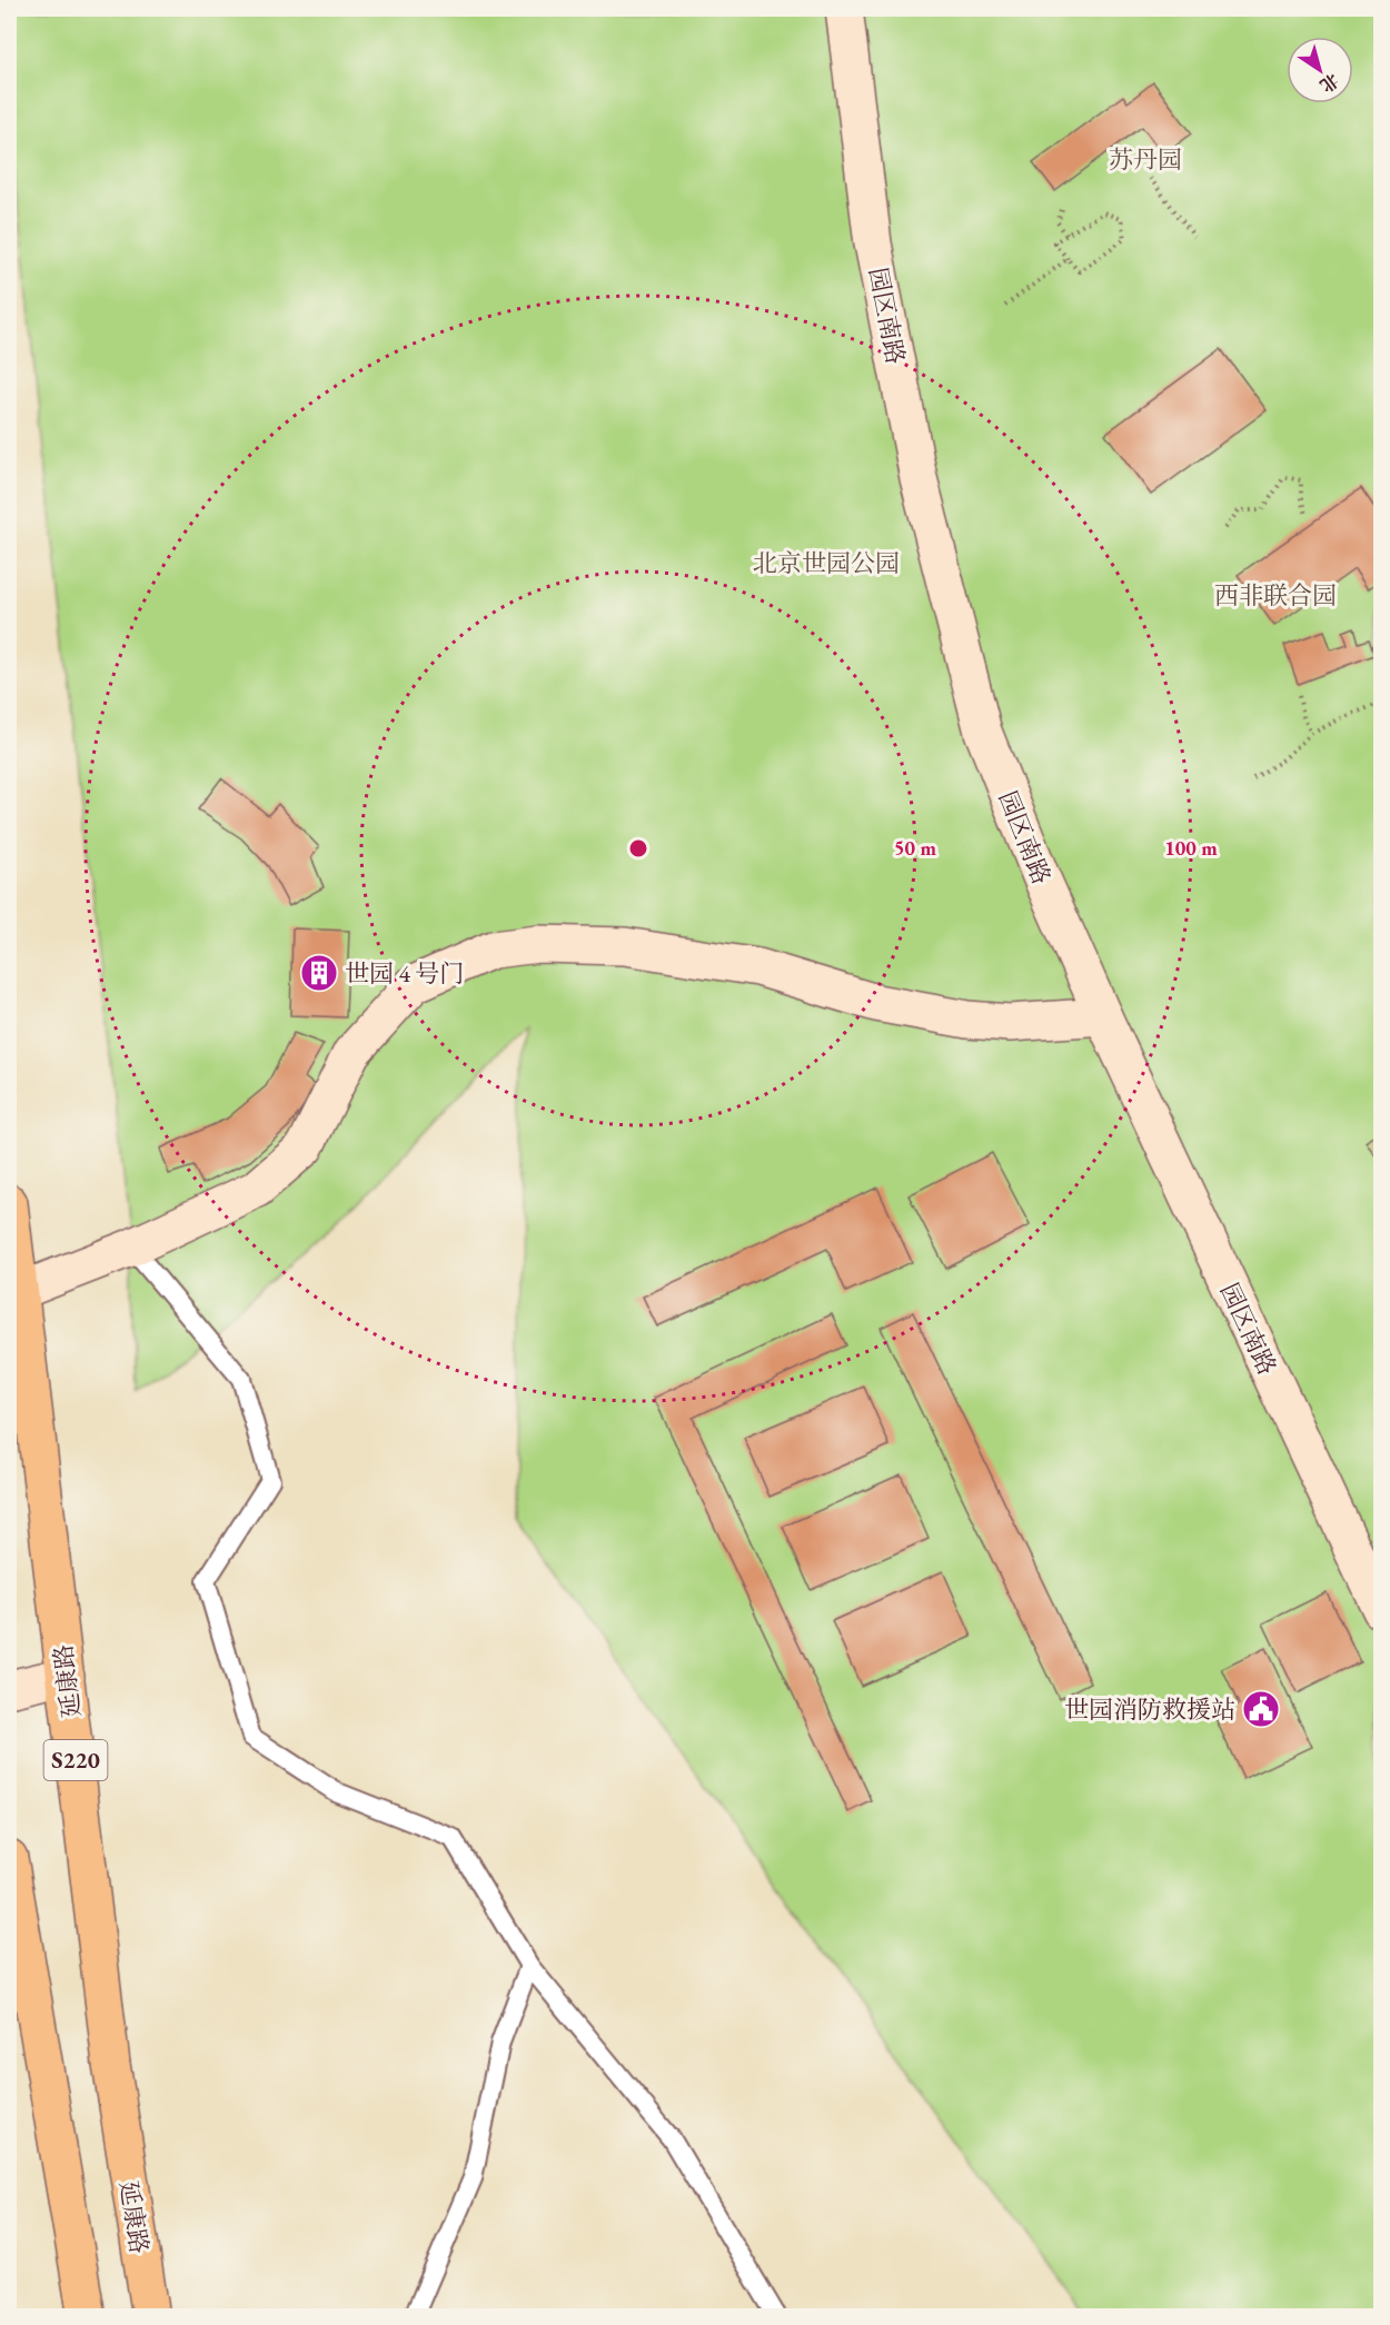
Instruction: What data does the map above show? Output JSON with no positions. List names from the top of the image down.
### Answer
{
  "streets": {
    "main road": ["延康路", "S220"],
    "street": ["园区南路"]
  },
  "parks": ["苏丹园", "北京世园公园", "西非联合园"],
  "places": {
    "building": ["世园 4 号门"],
    "public building": ["世园消防救援站"]
  },
  "north": "bottom right",
  "rings": ["50 m", "100 m"]
}
